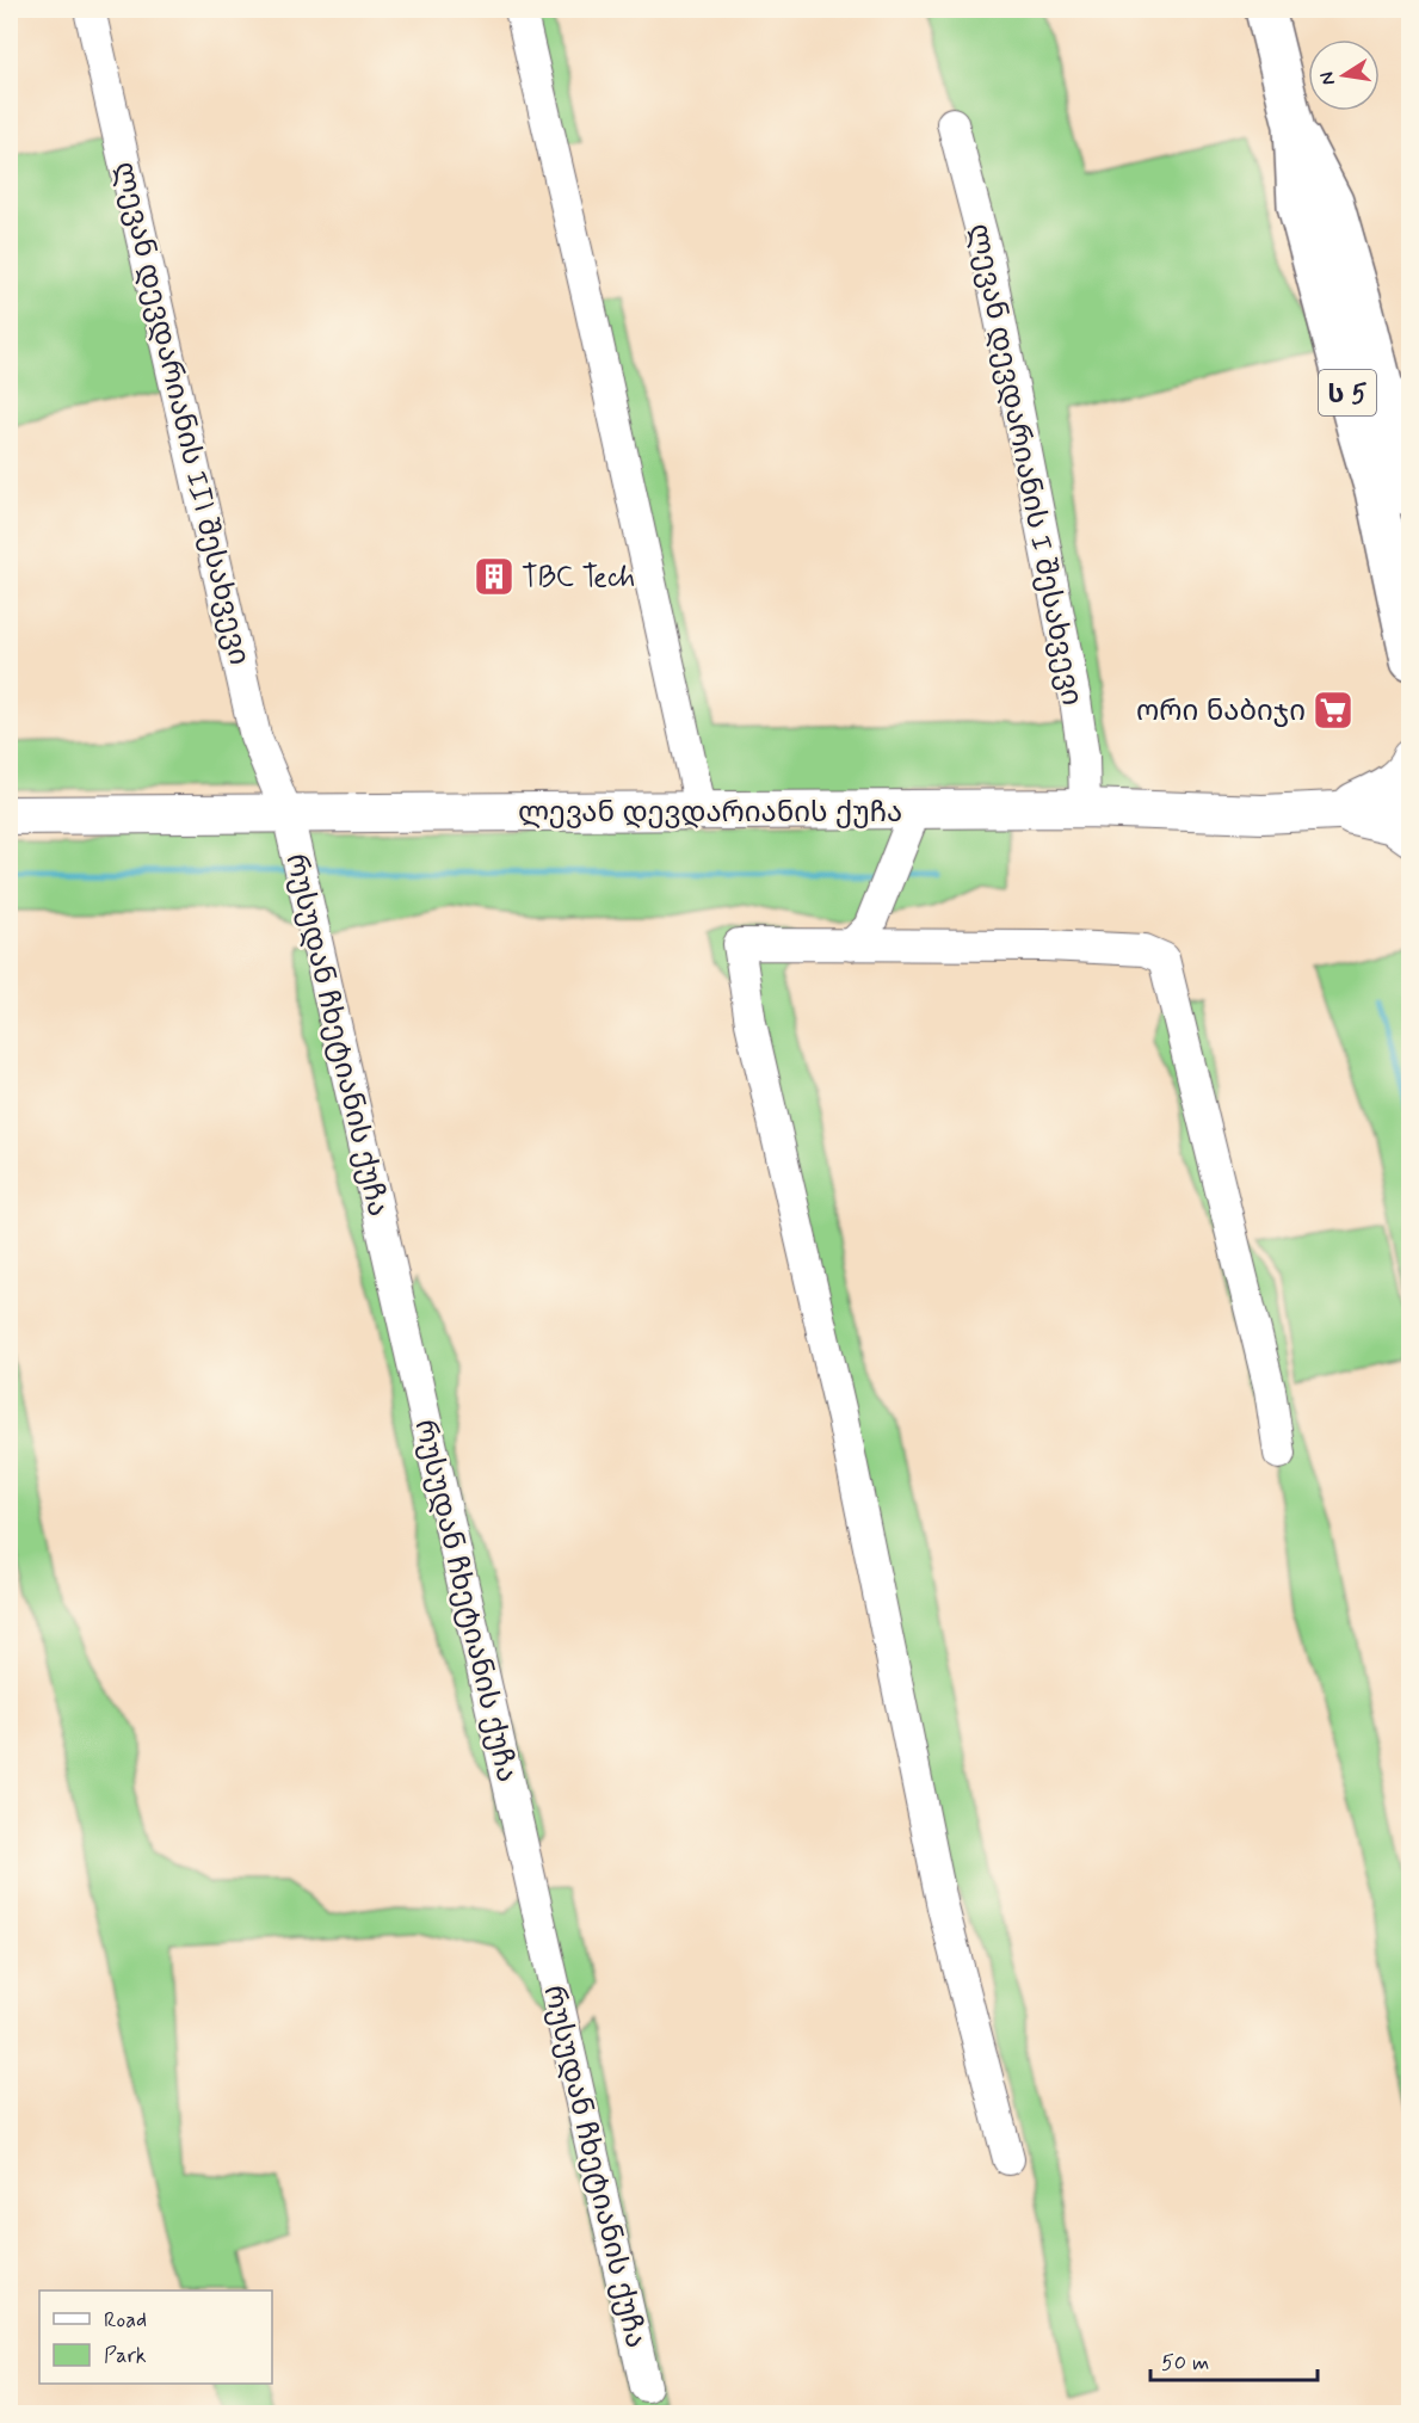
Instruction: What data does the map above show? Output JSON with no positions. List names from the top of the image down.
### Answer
{
  "streets": {
    "highway": ["ს 5"],
    "main road": ["ლევან დევდარიანის ქუჩა"],
    "street": ["ლევან დევდარიანის III შესახვევი", "ლევან დევდარიანის I შესახვევი", "რუსუდან ჩხეტიანის ქუჩა"]
  },
  "crossings": [
    ["ლევან დევდარიანის III შესახვევი", "ლევან დევდარიანის ქუჩა"],
    ["ლევან დევდარიანის III შესახვევი", "რუსუდან ჩხეტიანის ქუჩა"],
    ["ლევან დევდარიანის I შესახვევი", "ლევან დევდარიანის ქუჩა"],
    ["ლევან დევდარიანის ქუჩა", "რუსუდან ჩხეტიანის ქუჩა"]
  ],
  "places": {
    "building": ["TBC Tech"],
    "supermarket": ["ორი ნაბიჯი"]
  },
  "legend": ["Road", "Park"],
  "scale_bar": "50 m",
  "north": "left"
}
